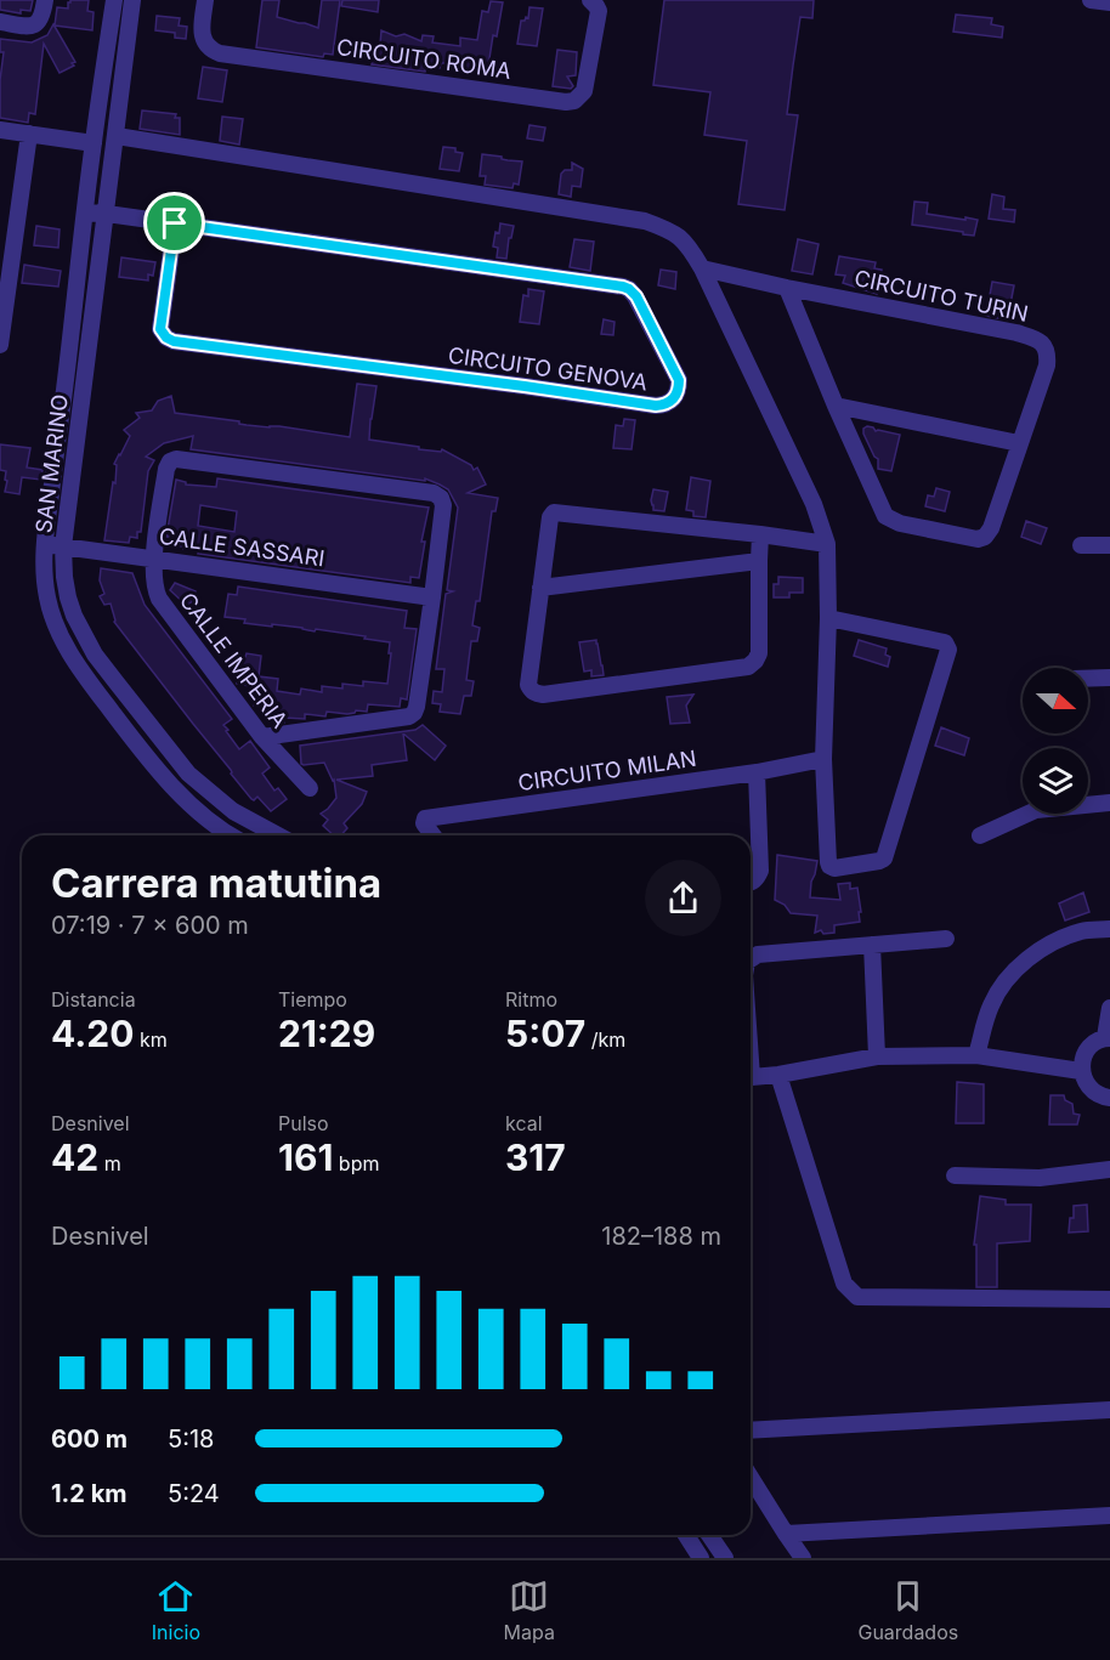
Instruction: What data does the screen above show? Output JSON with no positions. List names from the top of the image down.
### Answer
{
  "streets": {
    "street": [
      "CIRCUITO ROMA",
      "CIRCUITO TURIN",
      "CIRCUITO GENOVA",
      "SAN MARINO",
      "CALLE SASSARI",
      "CALLE IMPERIA",
      "CIRCUITO MILAN"
    ]
  },
  "crossings": [
    ["CIRCUITO GENOVA", "SAN MARINO"],
    ["SAN MARINO", "CALLE SASSARI"],
    ["CALLE SASSARI", "CALLE IMPERIA"]
  ],
  "north": "right",
  "page": {
    "heading": ["Carrera matutina", "07:19 · 7 × 600 m"],
    "stats": [
      ["Distancia", "4.20 km"],
      ["Tiempo", "21:29"],
      ["Ritmo", "5:07 /km"],
      ["Desnivel", "42 m"],
      ["Pulso", "161 bpm"],
      ["kcal", "317"]
    ],
    "chart": ["Desnivel", "182–188 m"],
    "list": [
      {
        "name": "600 m",
        "note": "5:18"
      },
      {
        "name": "1.2 km",
        "note": "5:24"
      }
    ],
    "tabs": ["Inicio", "Mapa", "Guardados"]
  }
}
